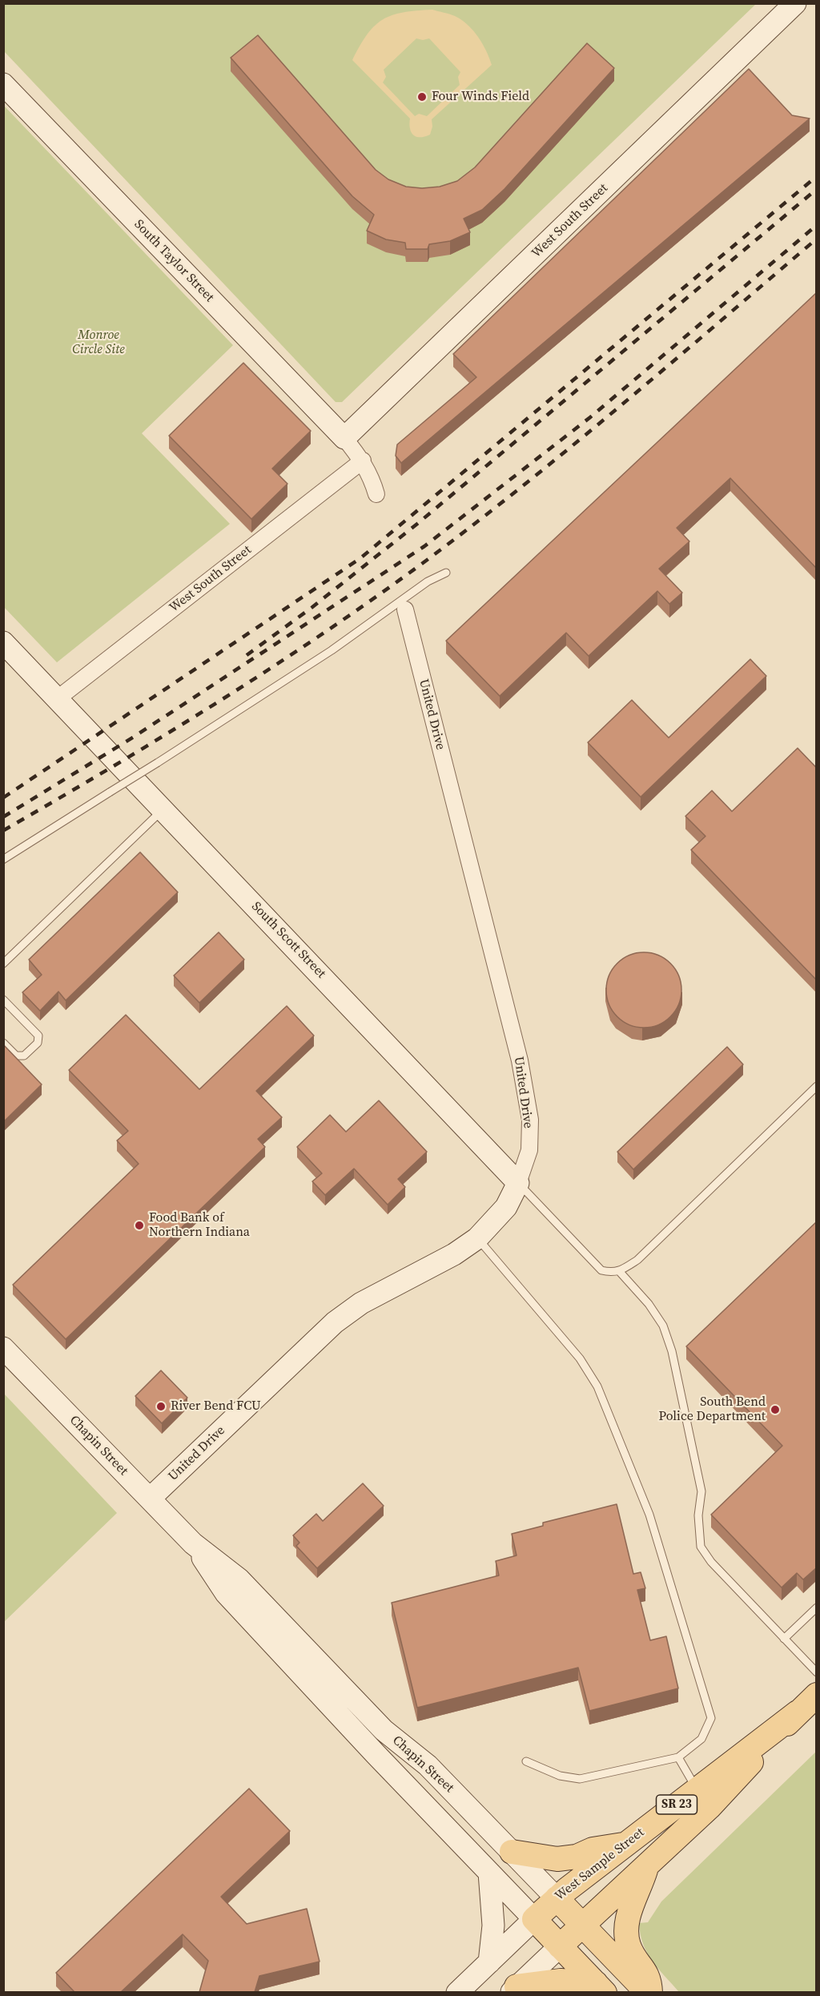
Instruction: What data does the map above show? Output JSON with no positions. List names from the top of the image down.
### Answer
{
  "streets": {
    "main road": ["Chapin Street", "SR 23", "West Sample Street"],
    "street": [
      "West South Street",
      "South Taylor Street",
      "United Drive",
      "South Scott Street"
    ]
  },
  "crossings": [
    ["West South Street", "South Taylor Street"],
    ["West South Street", "South Scott Street"],
    ["United Drive", "South Scott Street"],
    ["United Drive", "Chapin Street"],
    ["Chapin Street", "SR 23"],
    ["Chapin Street", "West Sample Street"],
    ["SR 23", "West Sample Street"]
  ],
  "parks": ["Monroe Circle Site"],
  "places": [
    "Four Winds Field",
    "Food Bank of Northern Indiana",
    "River Bend FCU",
    "South Bend Police Department"
  ]
}
